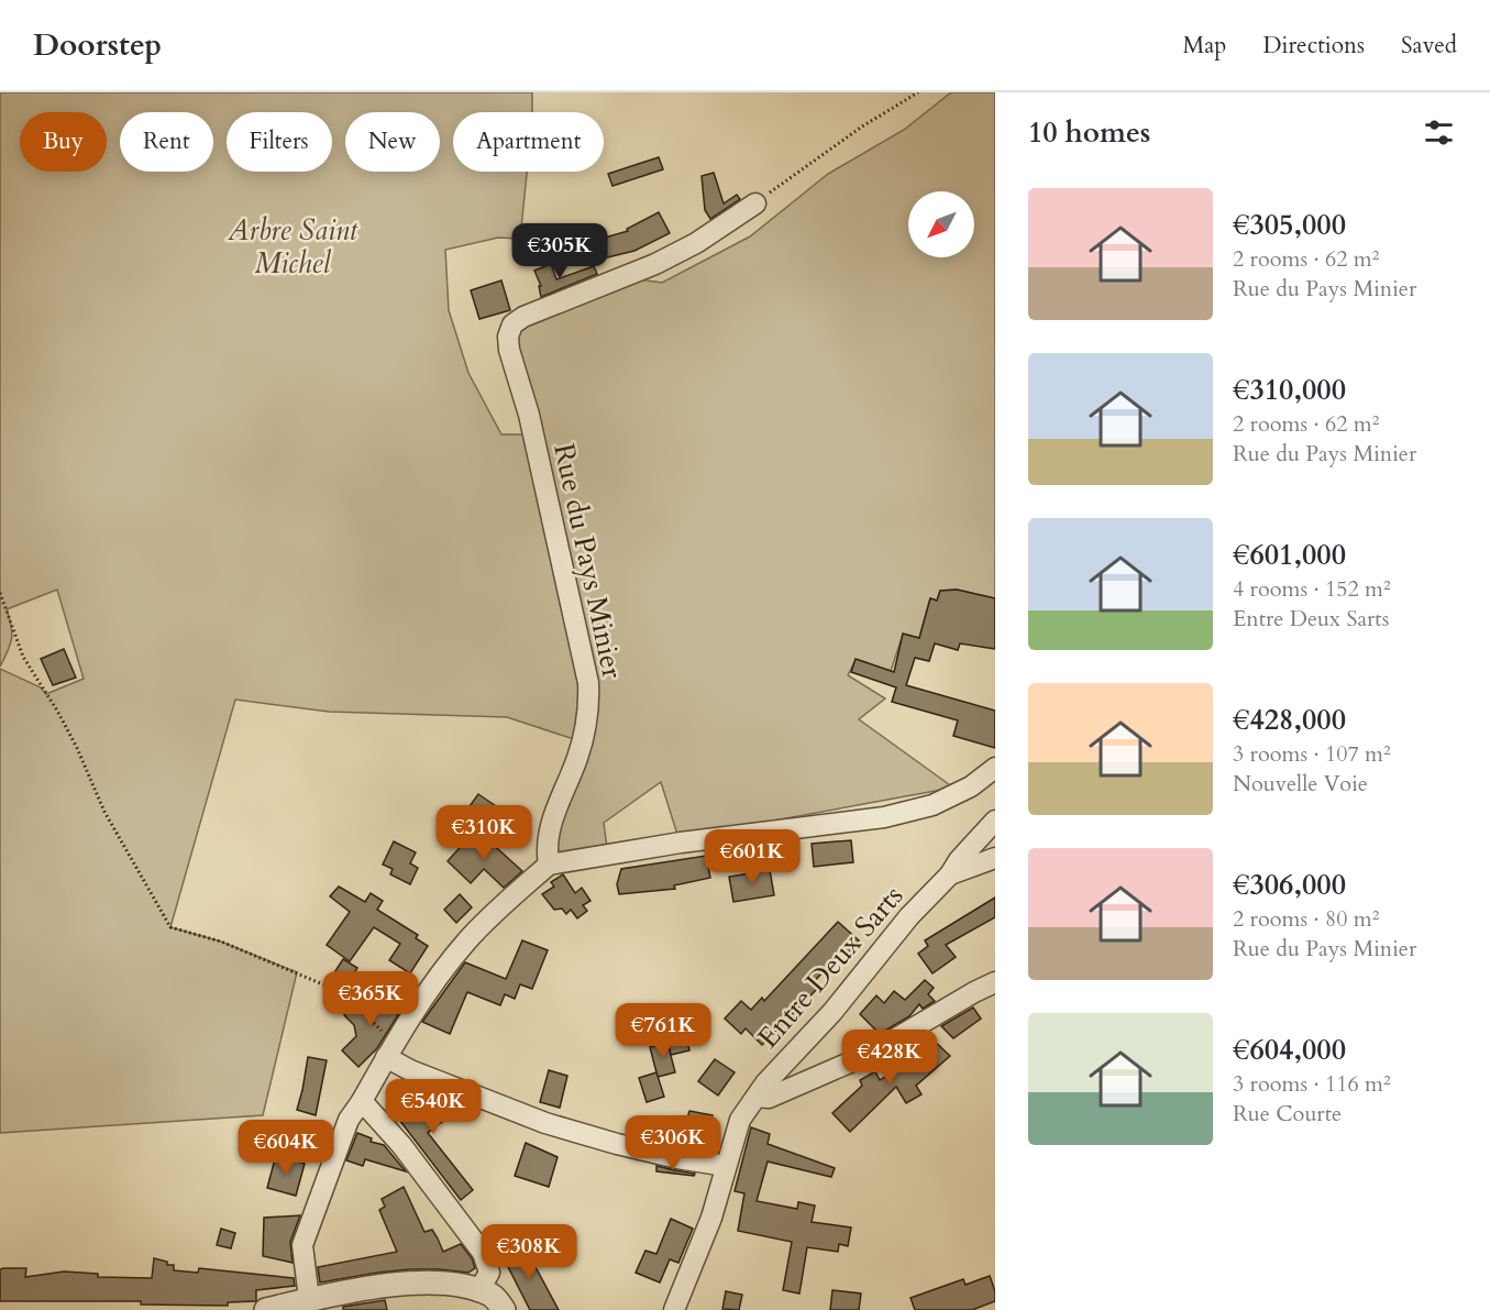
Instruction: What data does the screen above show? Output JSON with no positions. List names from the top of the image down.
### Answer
{
  "streets": {
    "street": ["Rue du Pays Minier", "Entre Deux Sarts"]
  },
  "parks": ["Arbre Saint Michel"],
  "north": "bottom left",
  "page": {
    "header": "Doorstep",
    "nav": ["Map", "Directions", "Saved"],
    "heading": "10 homes",
    "chip": [
      "Buy",
      "Rent",
      "Filters",
      "New",
      "Apartment"
    ],
    "list": [
      {
        "name": "€305,000",
        "note": "2 rooms · 62 m² · Rue du Pays Minier"
      },
      {
        "name": "€310,000",
        "note": "2 rooms · 62 m² · Rue du Pays Minier"
      },
      {
        "name": "€601,000",
        "note": "4 rooms · 152 m² · Entre Deux Sarts"
      },
      {
        "name": "€428,000",
        "note": "3 rooms · 107 m² · Nouvelle Voie"
      },
      {
        "name": "€306,000",
        "note": "2 rooms · 80 m² · Rue du Pays Minier"
      },
      {
        "name": "€604,000",
        "note": "3 rooms · 116 m² · Rue Courte"
      }
    ],
    "price": [
      "€305K",
      "€310K",
      "€601K",
      "€365K",
      "€761K",
      "€428K",
      "€540K",
      "€306K",
      "€604K",
      "€308K"
    ]
  }
}
